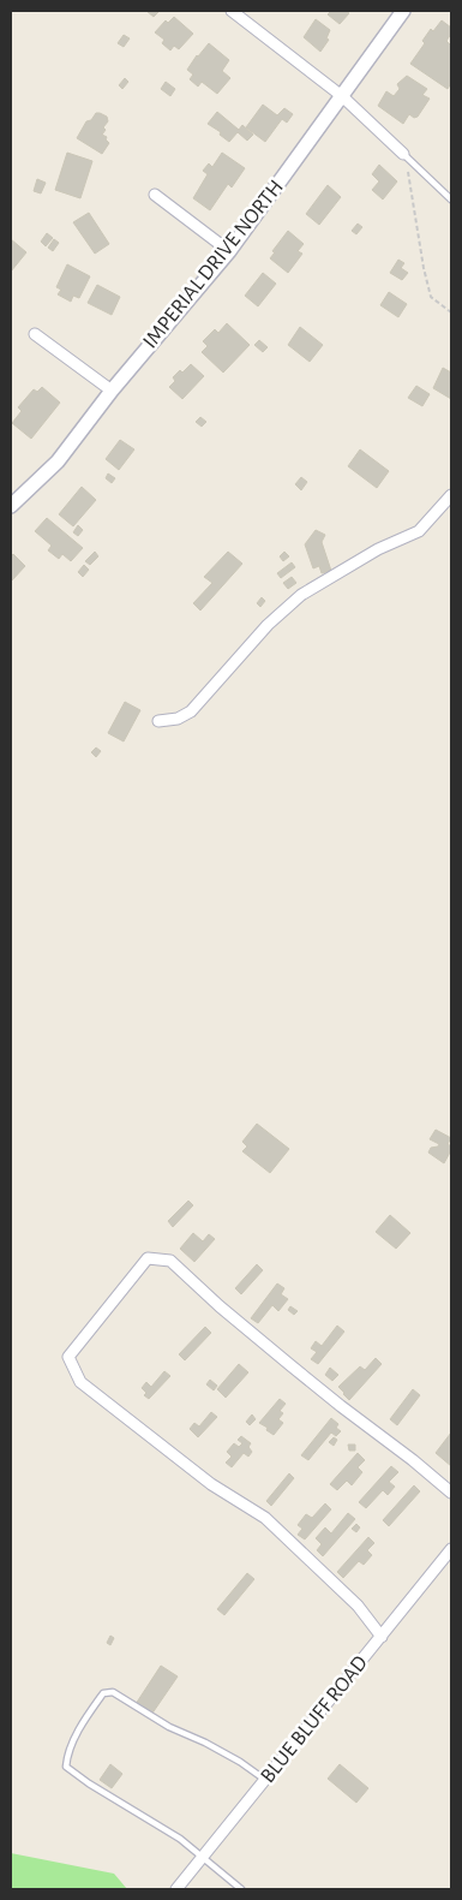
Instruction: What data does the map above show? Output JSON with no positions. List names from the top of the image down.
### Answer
{
  "streets": {
    "street": ["IMPERIAL DRIVE NORTH", "BLUE BLUFF ROAD"]
  }
}
